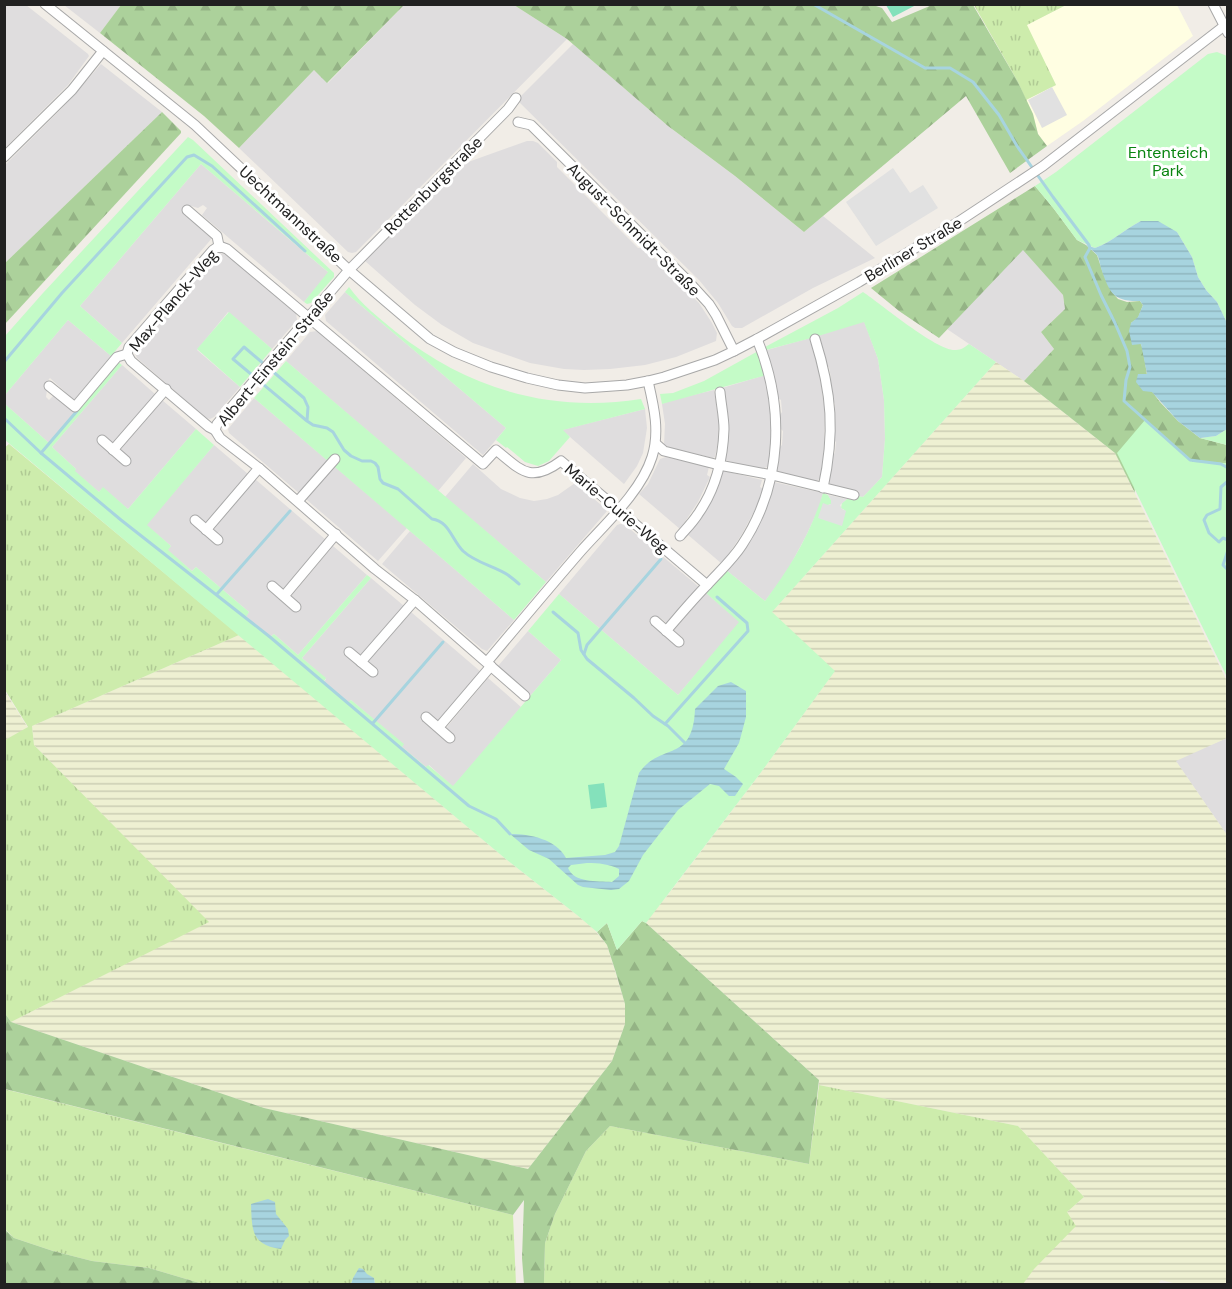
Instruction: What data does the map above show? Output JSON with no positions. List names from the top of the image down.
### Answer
{
  "streets": {
    "street": [
      "Rottenburgstraße",
      "Uechtmannstraße",
      "August-Schmidt-Straße",
      "Berliner Straße",
      "Max-Planck-Weg",
      "Albert-Einstein-Straße",
      "Marie-Curie-Weg"
    ]
  },
  "crossings": [
    ["Rottenburgstraße", "Uechtmannstraße"],
    ["Rottenburgstraße", "Albert-Einstein-Straße"],
    ["Uechtmannstraße", "Berliner Straße"],
    ["Uechtmannstraße", "Albert-Einstein-Straße"],
    ["August-Schmidt-Straße", "Berliner Straße"],
    ["Max-Planck-Weg", "Albert-Einstein-Straße"],
    ["Max-Planck-Weg", "Marie-Curie-Weg"],
    ["Albert-Einstein-Straße", "Marie-Curie-Weg"]
  ],
  "parks": ["Ententeich Park"]
}
